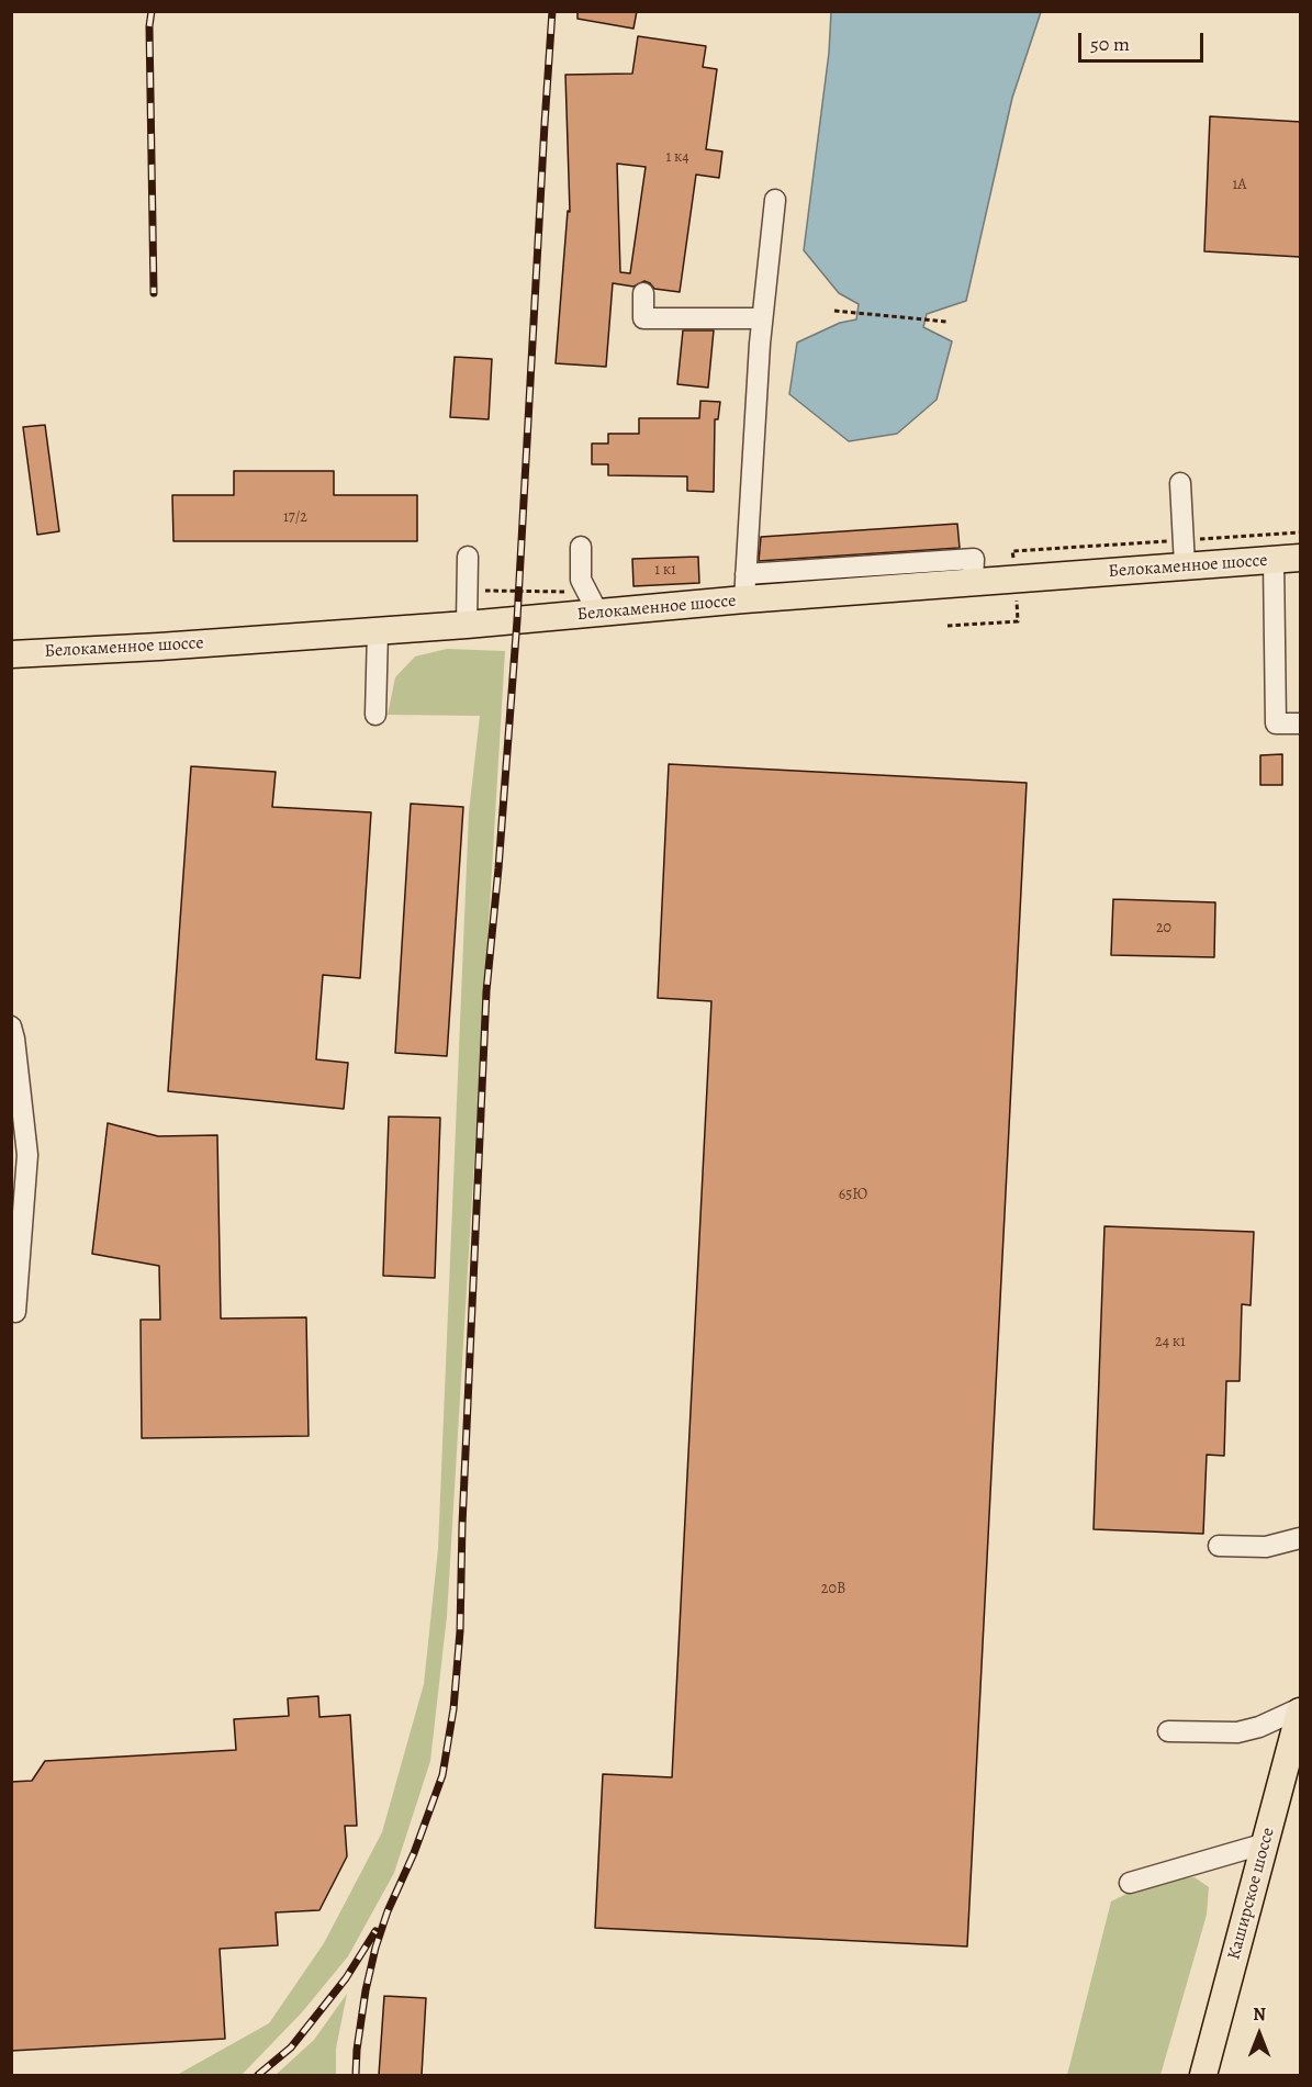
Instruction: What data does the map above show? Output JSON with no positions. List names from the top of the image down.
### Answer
{
  "streets": {
    "main road": ["Белокаменное шоссе", "Каширское шоссе"]
  },
  "house_numbers": [
    "1 к4",
    "1А",
    "17/2",
    "1 к1",
    "20",
    "65Ю",
    "24 к1",
    "20В"
  ],
  "scale_bar": "50 m",
  "north": "top"
}
